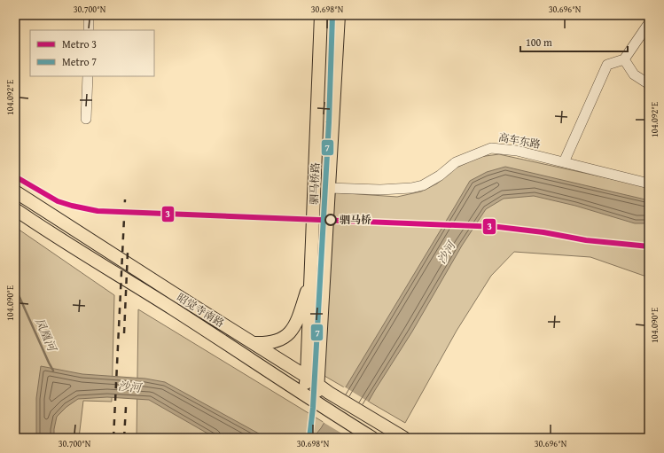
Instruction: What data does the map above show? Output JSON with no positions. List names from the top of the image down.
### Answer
{
  "streets": {
    "main road": ["驷马桥路", "昭觉寺南路"],
    "street": ["高车东路"]
  },
  "crossings": [
    ["高车东路", "驷马桥路"],
    ["驷马桥路", "昭觉寺南路"]
  ],
  "water": ["沙河", "凤凰河"],
  "places": ["驷马桥"],
  "lines": ["metro line 7", "metro line 3"],
  "legend": ["Metro 3", "Metro 7"],
  "scale_bar": "100 m",
  "coordinates": [
    "30.700°N",
    "30.698°N",
    "30.696°N",
    "104.092°E",
    "104.090°E"
  ]
}
